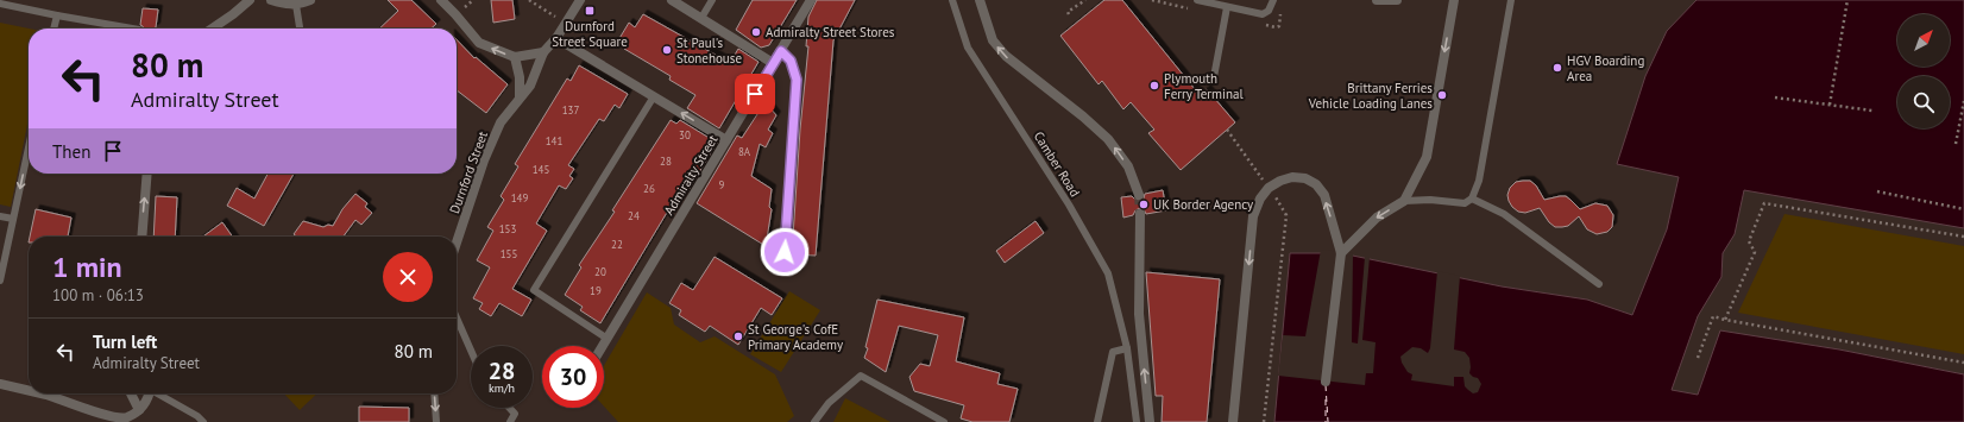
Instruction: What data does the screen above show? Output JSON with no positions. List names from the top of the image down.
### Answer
{
  "streets": {
    "street": ["Durnford Street", "Admiralty Street"],
    "lane": ["Camber Road"]
  },
  "places": {
    "transit": ["Durnford Street Square"],
    "other": [
      "Admiralty Street Stores",
      "St Paul's Stonehouse",
      "HGV Boarding Area",
      "Plymouth Ferry Terminal",
      "Brittany Ferries Vehicle Loading Lanes",
      "UK Border Agency",
      "St George's CofE Primary Academy"
    ]
  },
  "house_numbers": [
    "137",
    "30",
    "141",
    "8A",
    "28",
    "145",
    "9",
    "26",
    "149",
    "24",
    "153",
    "22",
    "155",
    "20",
    "19"
  ],
  "north": "top right",
  "page": {
    "turn": ["80 m", "Admiralty Street"],
    "then": "Then",
    "heading": ["1 min", "100 m · 06:13"],
    "list": [
      {
        "name": "Turn left",
        "note": "Admiralty Street",
        "value": "80 m"
      }
    ],
    "speed": "28 km/h",
    "limit": "30"
  }
}
